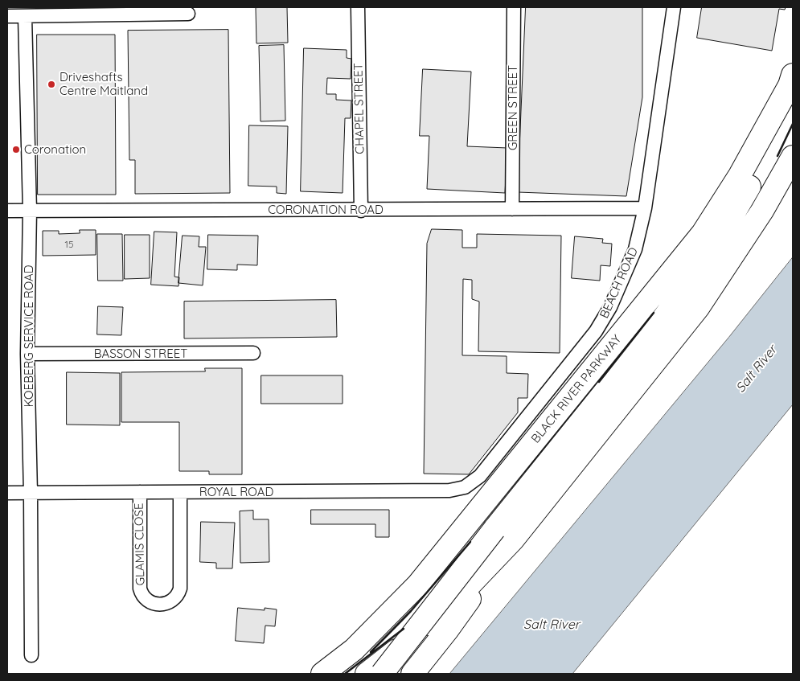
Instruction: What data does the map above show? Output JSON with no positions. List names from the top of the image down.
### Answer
{
  "streets": {
    "highway": ["BLACK RIVER PARKWAY"],
    "street": [
      "GREEN STREET",
      "CHAPEL STREET",
      "CORONATION ROAD",
      "BEACH ROAD",
      "KOEBERG SERVICE ROAD",
      "BASSON STREET",
      "ROYAL ROAD",
      "GLAMIS CLOSE"
    ]
  },
  "crossings": [
    ["GREEN STREET", "CORONATION ROAD"],
    ["CHAPEL STREET", "CORONATION ROAD"],
    ["CORONATION ROAD", "BEACH ROAD"],
    ["CORONATION ROAD", "KOEBERG SERVICE ROAD"],
    ["BEACH ROAD", "ROYAL ROAD"],
    ["KOEBERG SERVICE ROAD", "BASSON STREET"],
    ["KOEBERG SERVICE ROAD", "ROYAL ROAD"],
    ["ROYAL ROAD", "GLAMIS CLOSE"]
  ],
  "water": ["Salt River"],
  "places": ["Driveshafts Centre Maitland", "Coronation"],
  "house_numbers": ["15"]
}
